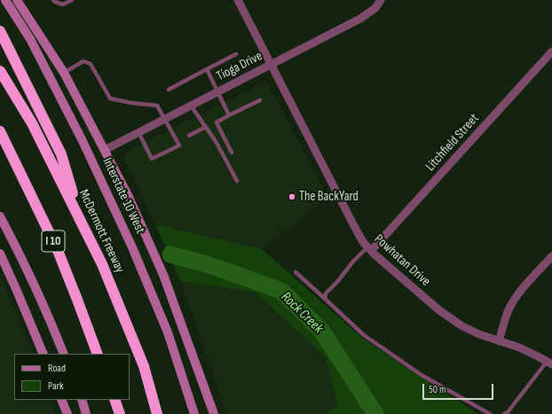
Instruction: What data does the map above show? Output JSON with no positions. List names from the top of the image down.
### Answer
{
  "streets": {
    "highway": ["McDermott Freeway", "I 10"],
    "main road": ["Interstate 10 West"],
    "street": ["Tioga Drive", "Litchfield Street", "Powhatan Drive"]
  },
  "crossings": [
    ["Tioga Drive", "Powhatan Drive"],
    ["Litchfield Street", "Powhatan Drive"]
  ],
  "water": ["Rock Creek"],
  "places": ["The BackYard"],
  "legend": ["Road", "Park"],
  "scale_bar": "50 m"
}
